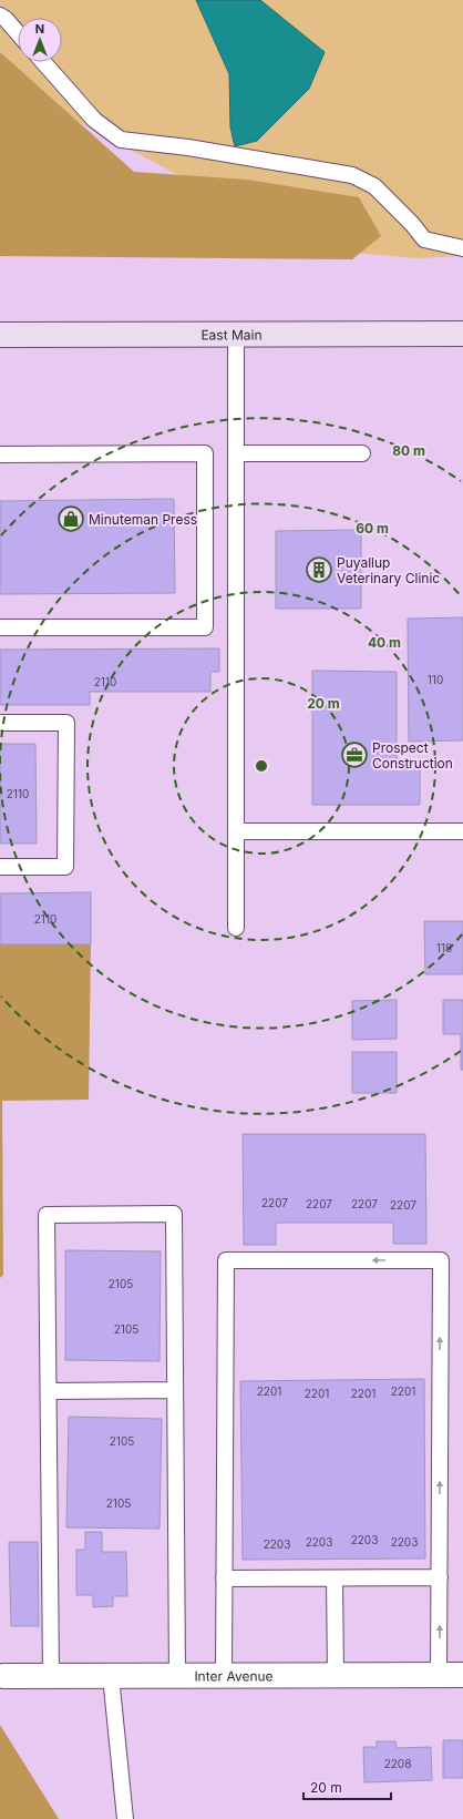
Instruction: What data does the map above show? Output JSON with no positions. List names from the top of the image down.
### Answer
{
  "streets": {
    "main road": ["East Main"],
    "street": ["Inter Avenue"]
  },
  "places": {
    "shop": ["Minuteman Press"],
    "building": ["Puyallup Veterinary Clinic"],
    "office": ["Prospect Construction"]
  },
  "house_numbers": [
    "110",
    "2110",
    "2110",
    "2110",
    "118",
    "2207",
    "2207",
    "2207",
    "2207",
    "2105",
    "2105",
    "2201",
    "2201",
    "2201",
    "2201",
    "2105",
    "2105",
    "2203",
    "2203",
    "2203",
    "2203",
    "2208"
  ],
  "scale_bar": "20 m",
  "north": "top",
  "rings": [
    "80 m",
    "60 m",
    "40 m",
    "20 m"
  ]
}
